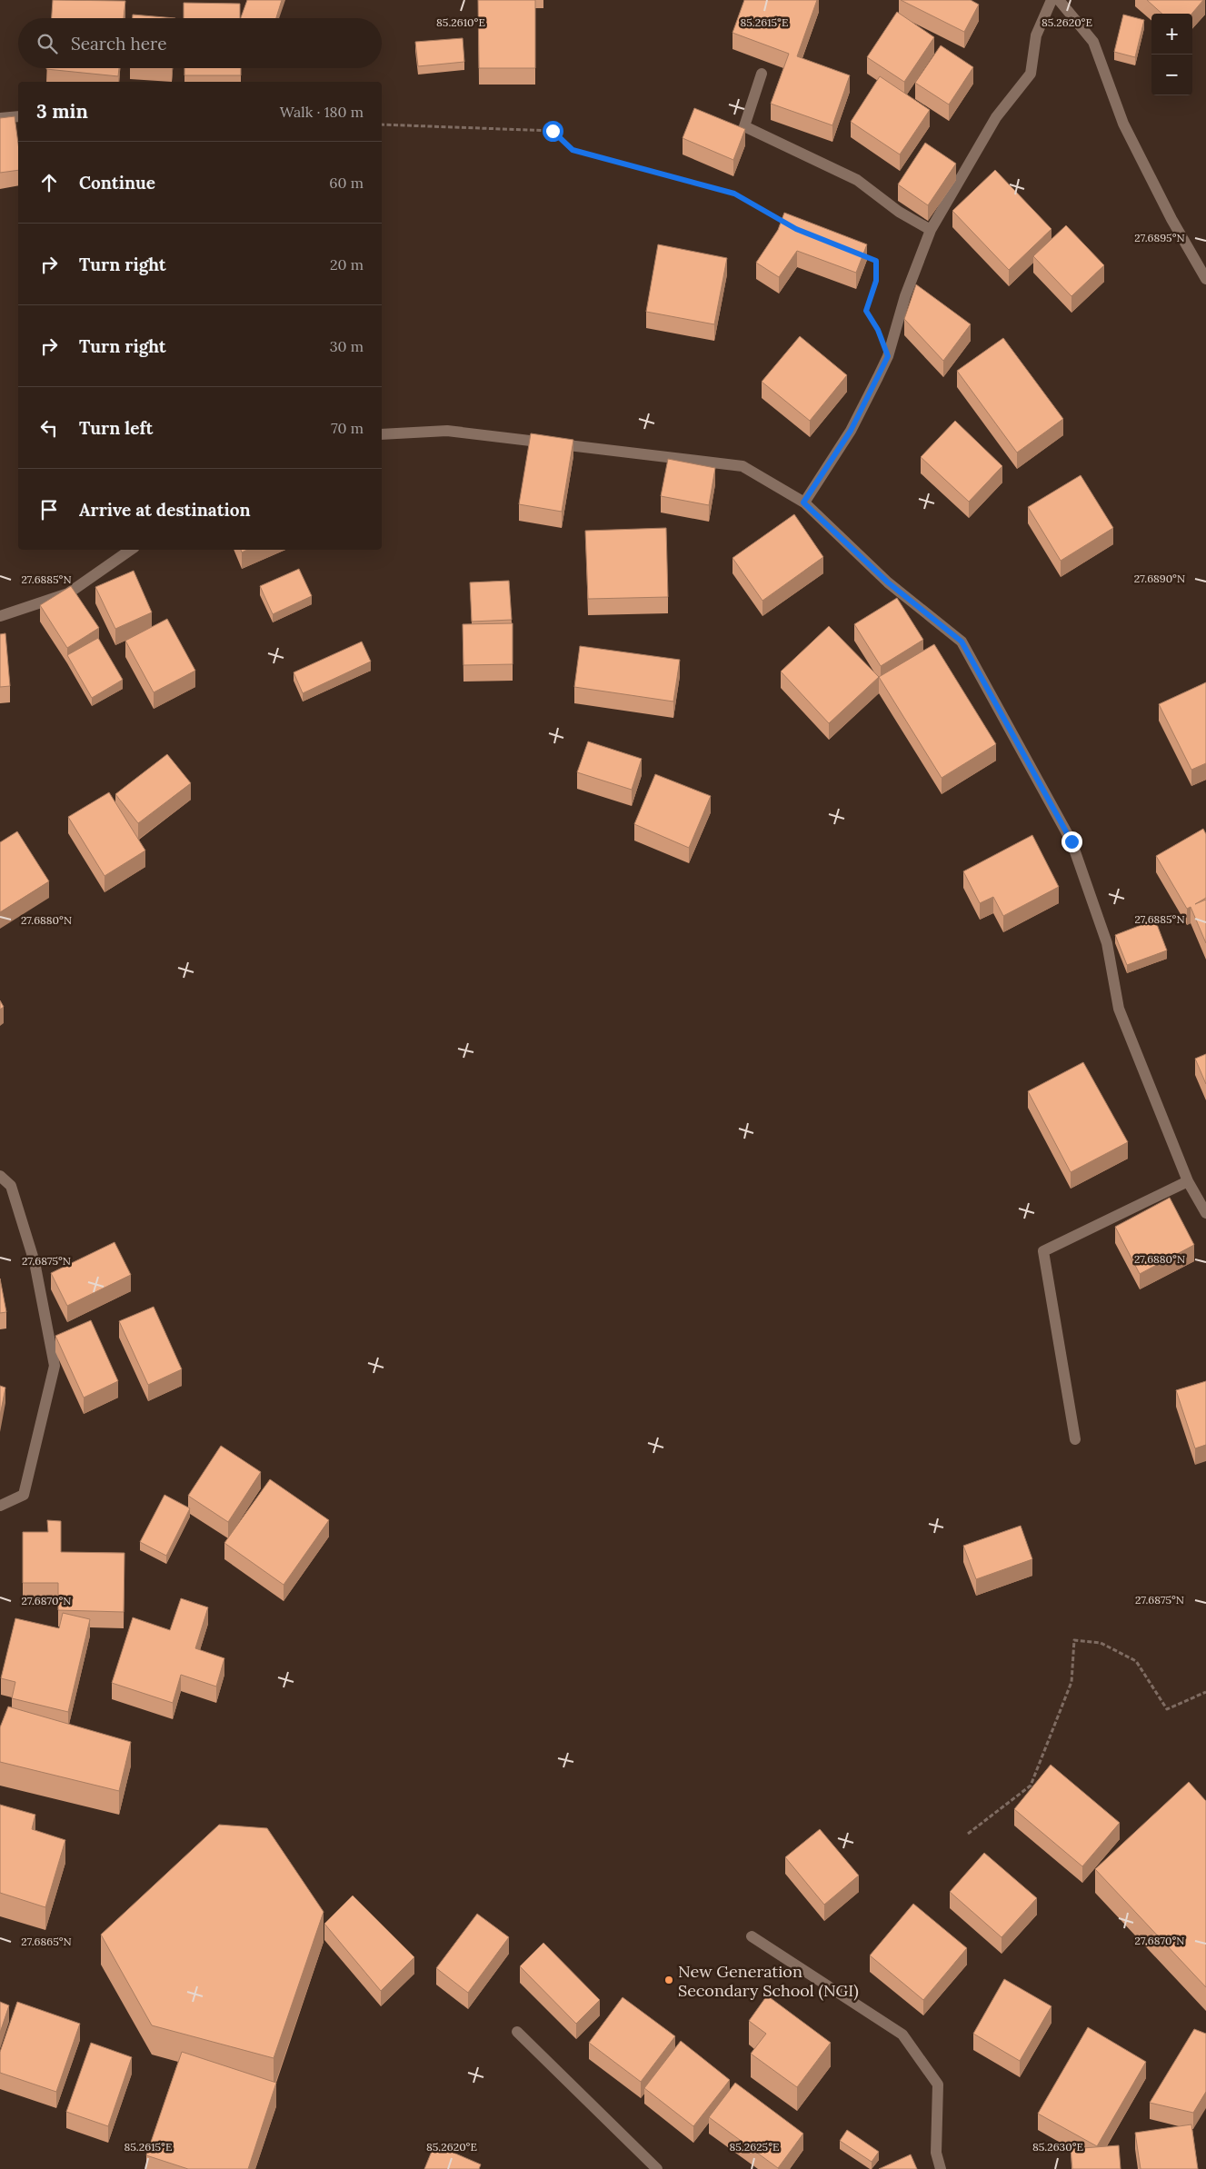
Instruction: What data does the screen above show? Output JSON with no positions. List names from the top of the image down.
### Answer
{
  "places": ["New Generation Secondary School (NGI)"],
  "page": {
    "map_buttons": ["+", "−"],
    "search": "Search here",
    "heading": ["3 min", "Walk · 180 m"],
    "list": [
      ["Continue", "60 m"],
      ["Turn right", "20 m"],
      ["Turn right", "30 m"],
      ["Turn left", "70 m"],
      "Arrive at destination"
    ]
  },
  "coordinates": [
    "85.2610°E",
    "85.2615°E",
    "85.2620°E",
    "27.6895°N",
    "27.6890°N",
    "27.6885°N",
    "27.6880°N",
    "27.6875°N",
    "27.6870°N",
    "27.6865°N",
    "85.2625°E",
    "85.2630°E"
  ]
}
